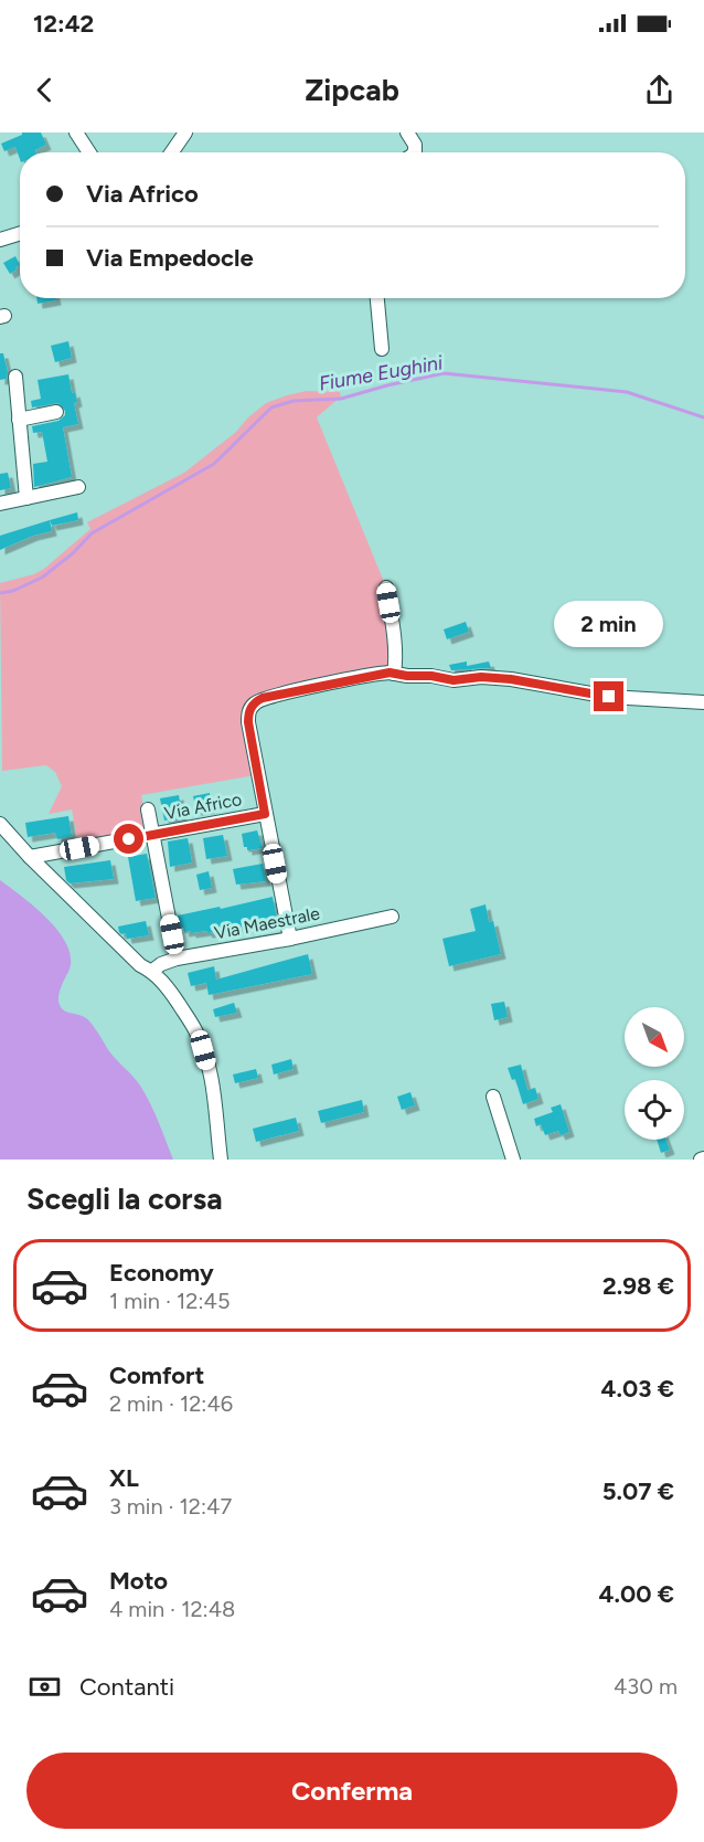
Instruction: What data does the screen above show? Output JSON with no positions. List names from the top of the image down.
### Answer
{
  "streets": {
    "street": ["Via Africo", "Via Maestrale"]
  },
  "water": ["Fiume Eughini"],
  "north": "bottom right",
  "page": {
    "status": "12:42",
    "header": "Zipcab",
    "banner": ["Via Africo", "Via Empedocle"],
    "bubble": "2 min",
    "heading": "Scegli la corsa",
    "list": [
      {
        "name": "Economy",
        "note": "1 min · 12:45",
        "value": "2.98 €"
      },
      {
        "name": "Comfort",
        "note": "2 min · 12:46",
        "value": "4.03 €"
      },
      {
        "name": "XL",
        "note": "3 min · 12:47",
        "value": "5.07 €"
      },
      {
        "name": "Moto",
        "note": "4 min · 12:48",
        "value": "4.00 €"
      }
    ],
    "pay": ["Contanti", "430 m"],
    "buttons": "Conferma"
  }
}
